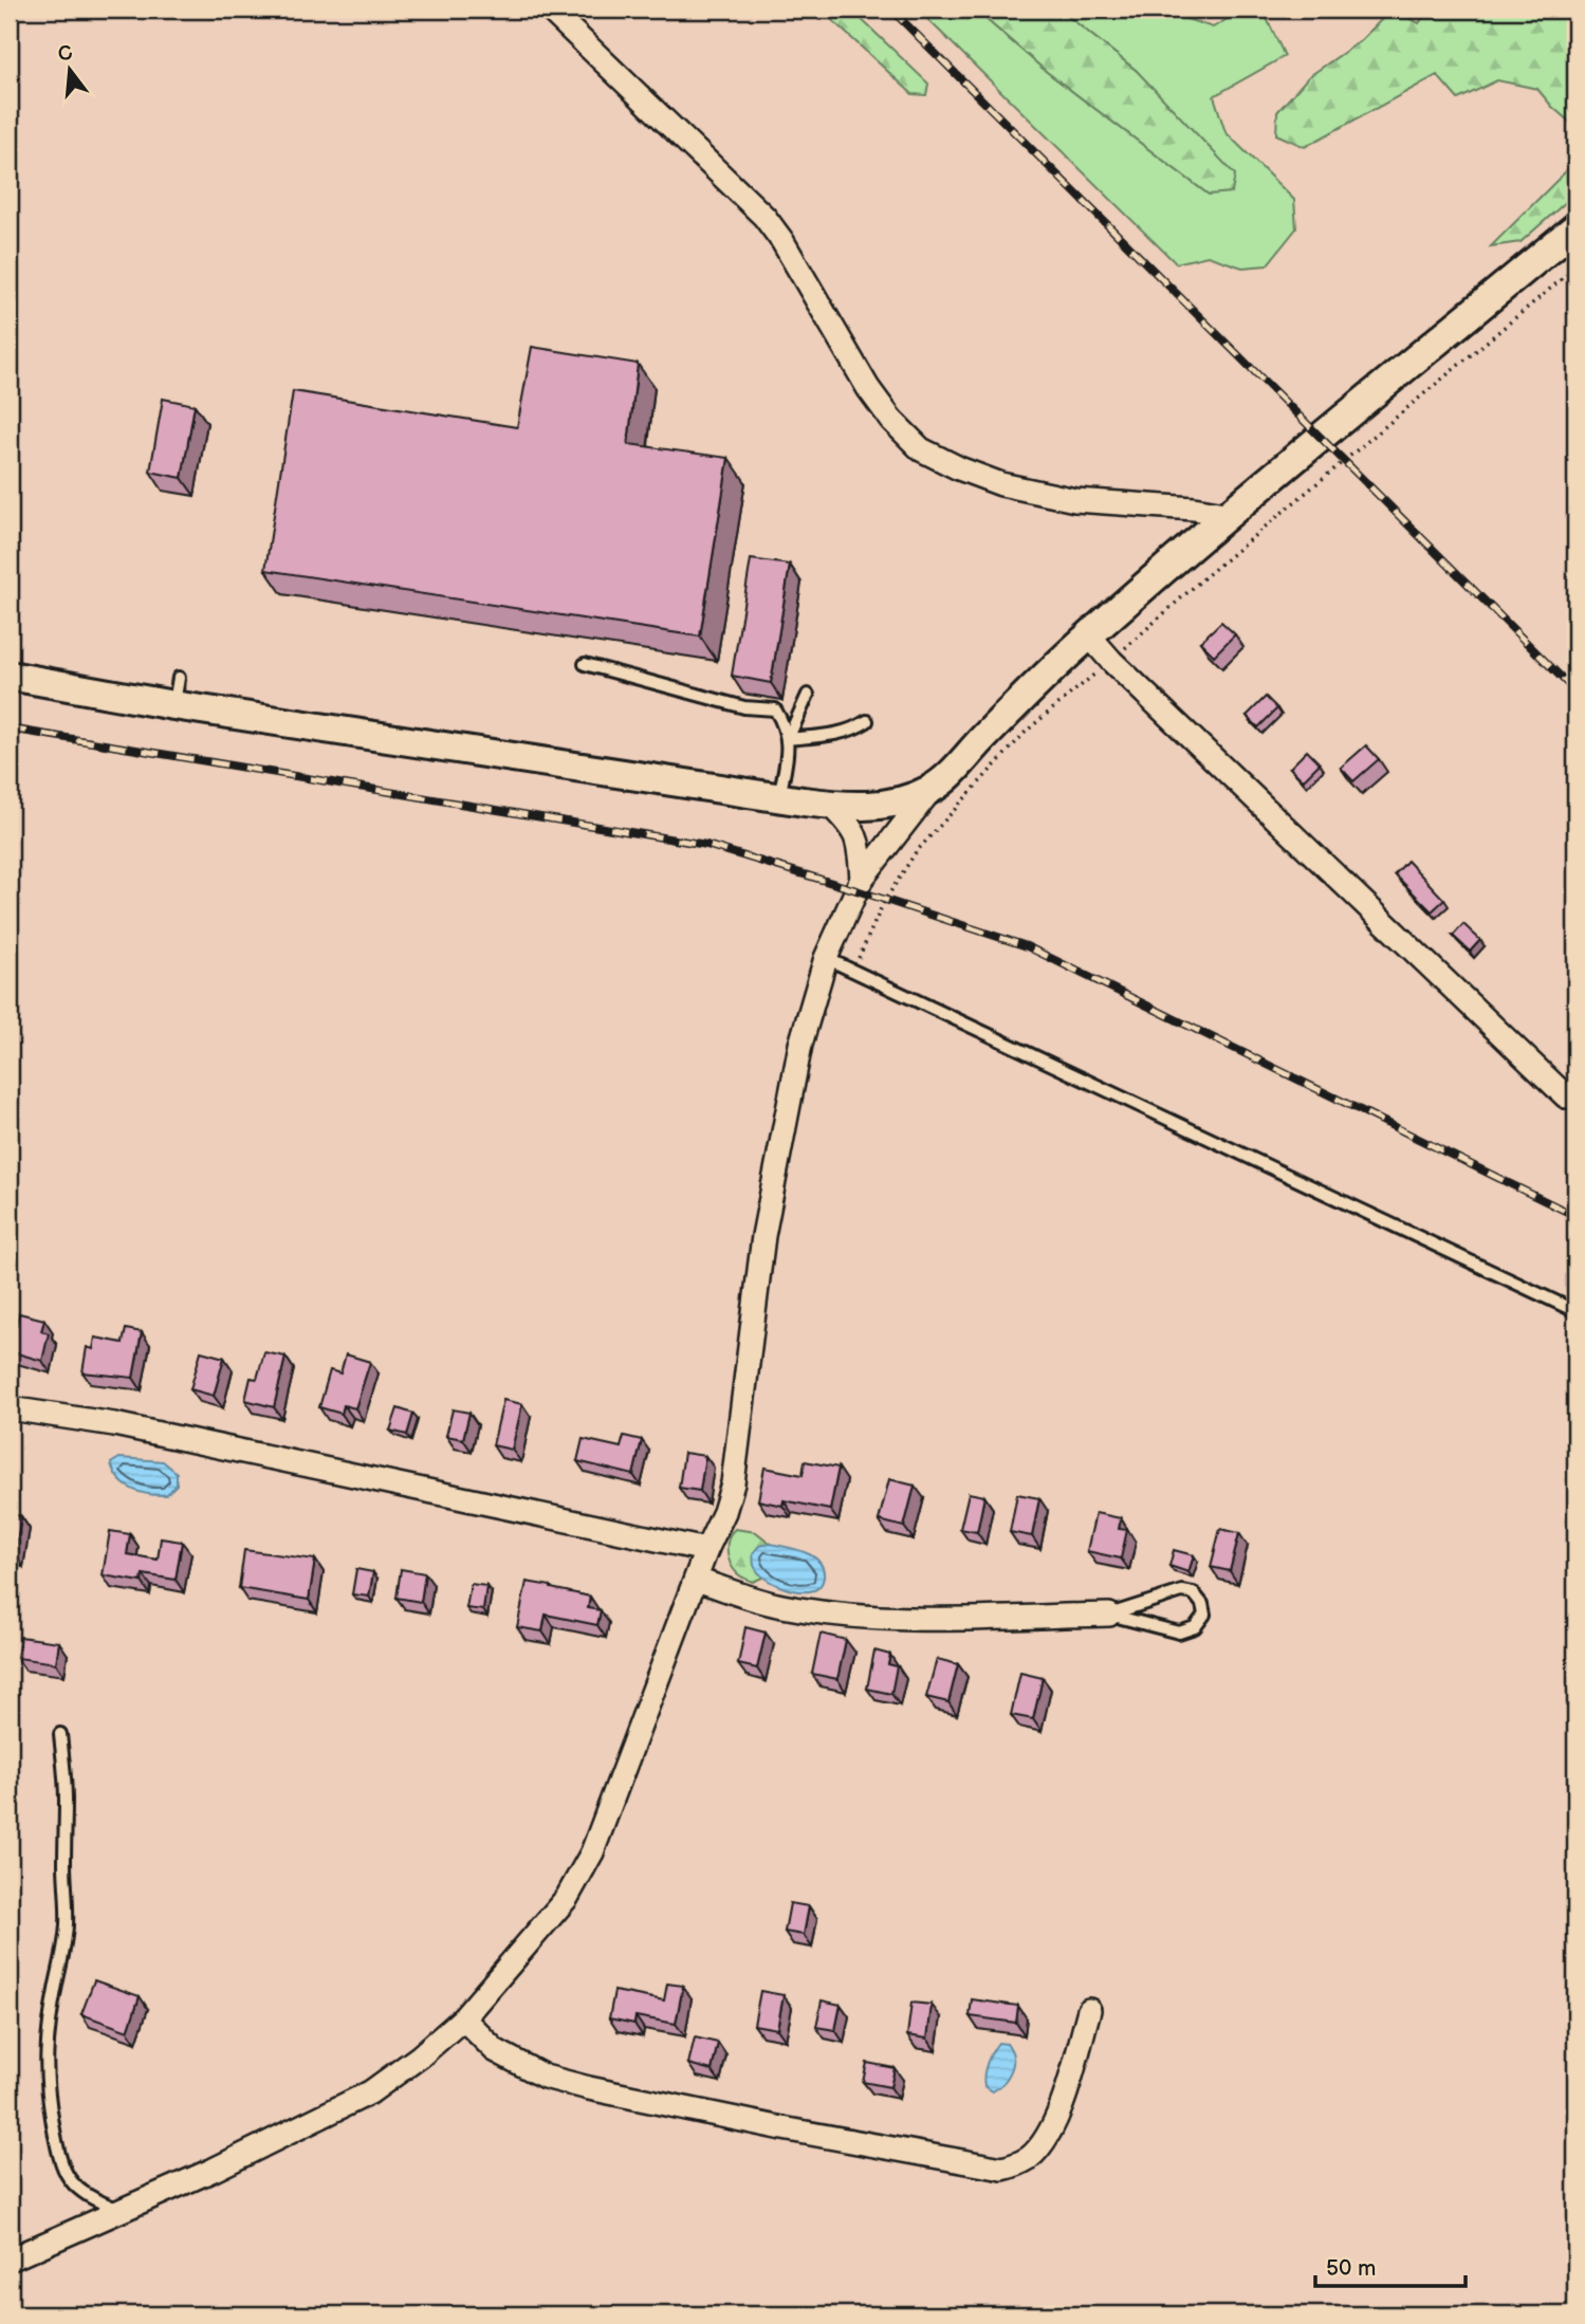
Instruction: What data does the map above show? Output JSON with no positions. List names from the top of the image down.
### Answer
{
  "scale_bar": "50 m",
  "north": "top"
}
